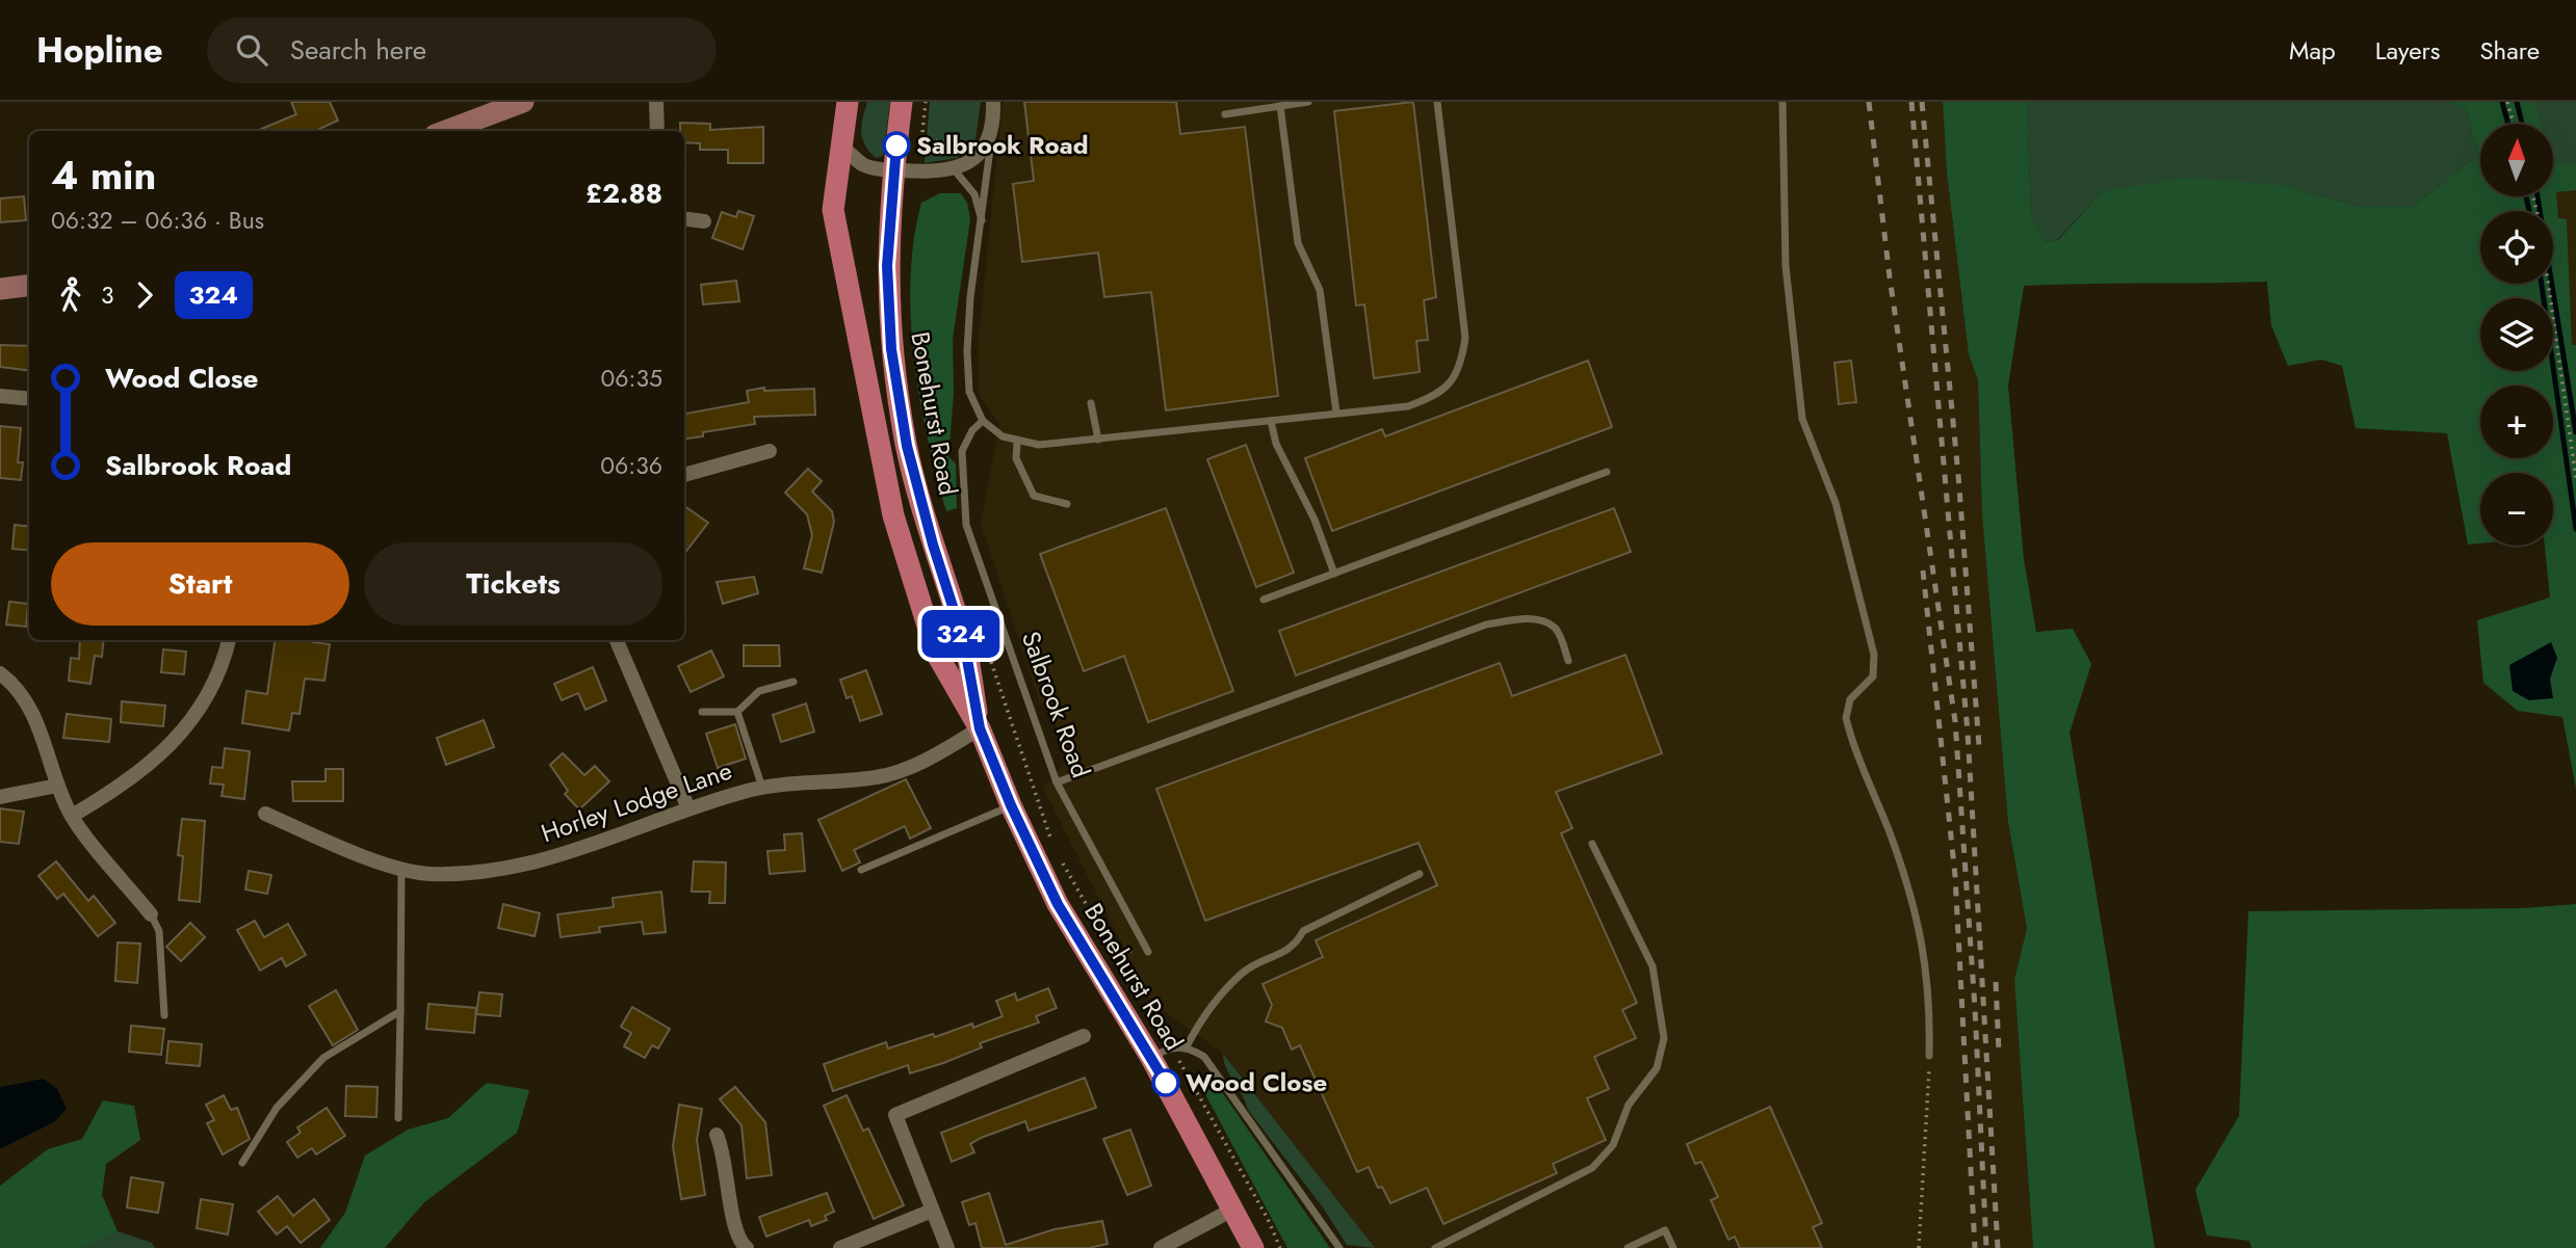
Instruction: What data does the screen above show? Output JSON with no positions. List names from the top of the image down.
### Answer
{
  "streets": {
    "main road": ["Bonehurst Road"],
    "street": ["Horley Lodge Lane"],
    "lane": ["Salbrook Road"]
  },
  "crossings": [
    ["Bonehurst Road", "Horley Lodge Lane"]
  ],
  "places": ["Salbrook Road", "Wood Close"],
  "lines": ["bus line 324"],
  "north": "top",
  "page": {
    "header": "Hopline",
    "search": "Search here",
    "nav": ["Map", "Layers", "Share"],
    "on_map": "324",
    "map_buttons": ["+", "−"],
    "heading": ["4 min", "06:32 – 06:36 · Bus", "£2.88"],
    "legs": ["3", "324"],
    "list": [
      {
        "name": "Wood Close",
        "value": "06:35"
      },
      {
        "name": "Salbrook Road",
        "value": "06:36"
      }
    ],
    "buttons": ["Start", "Tickets"]
  }
}
